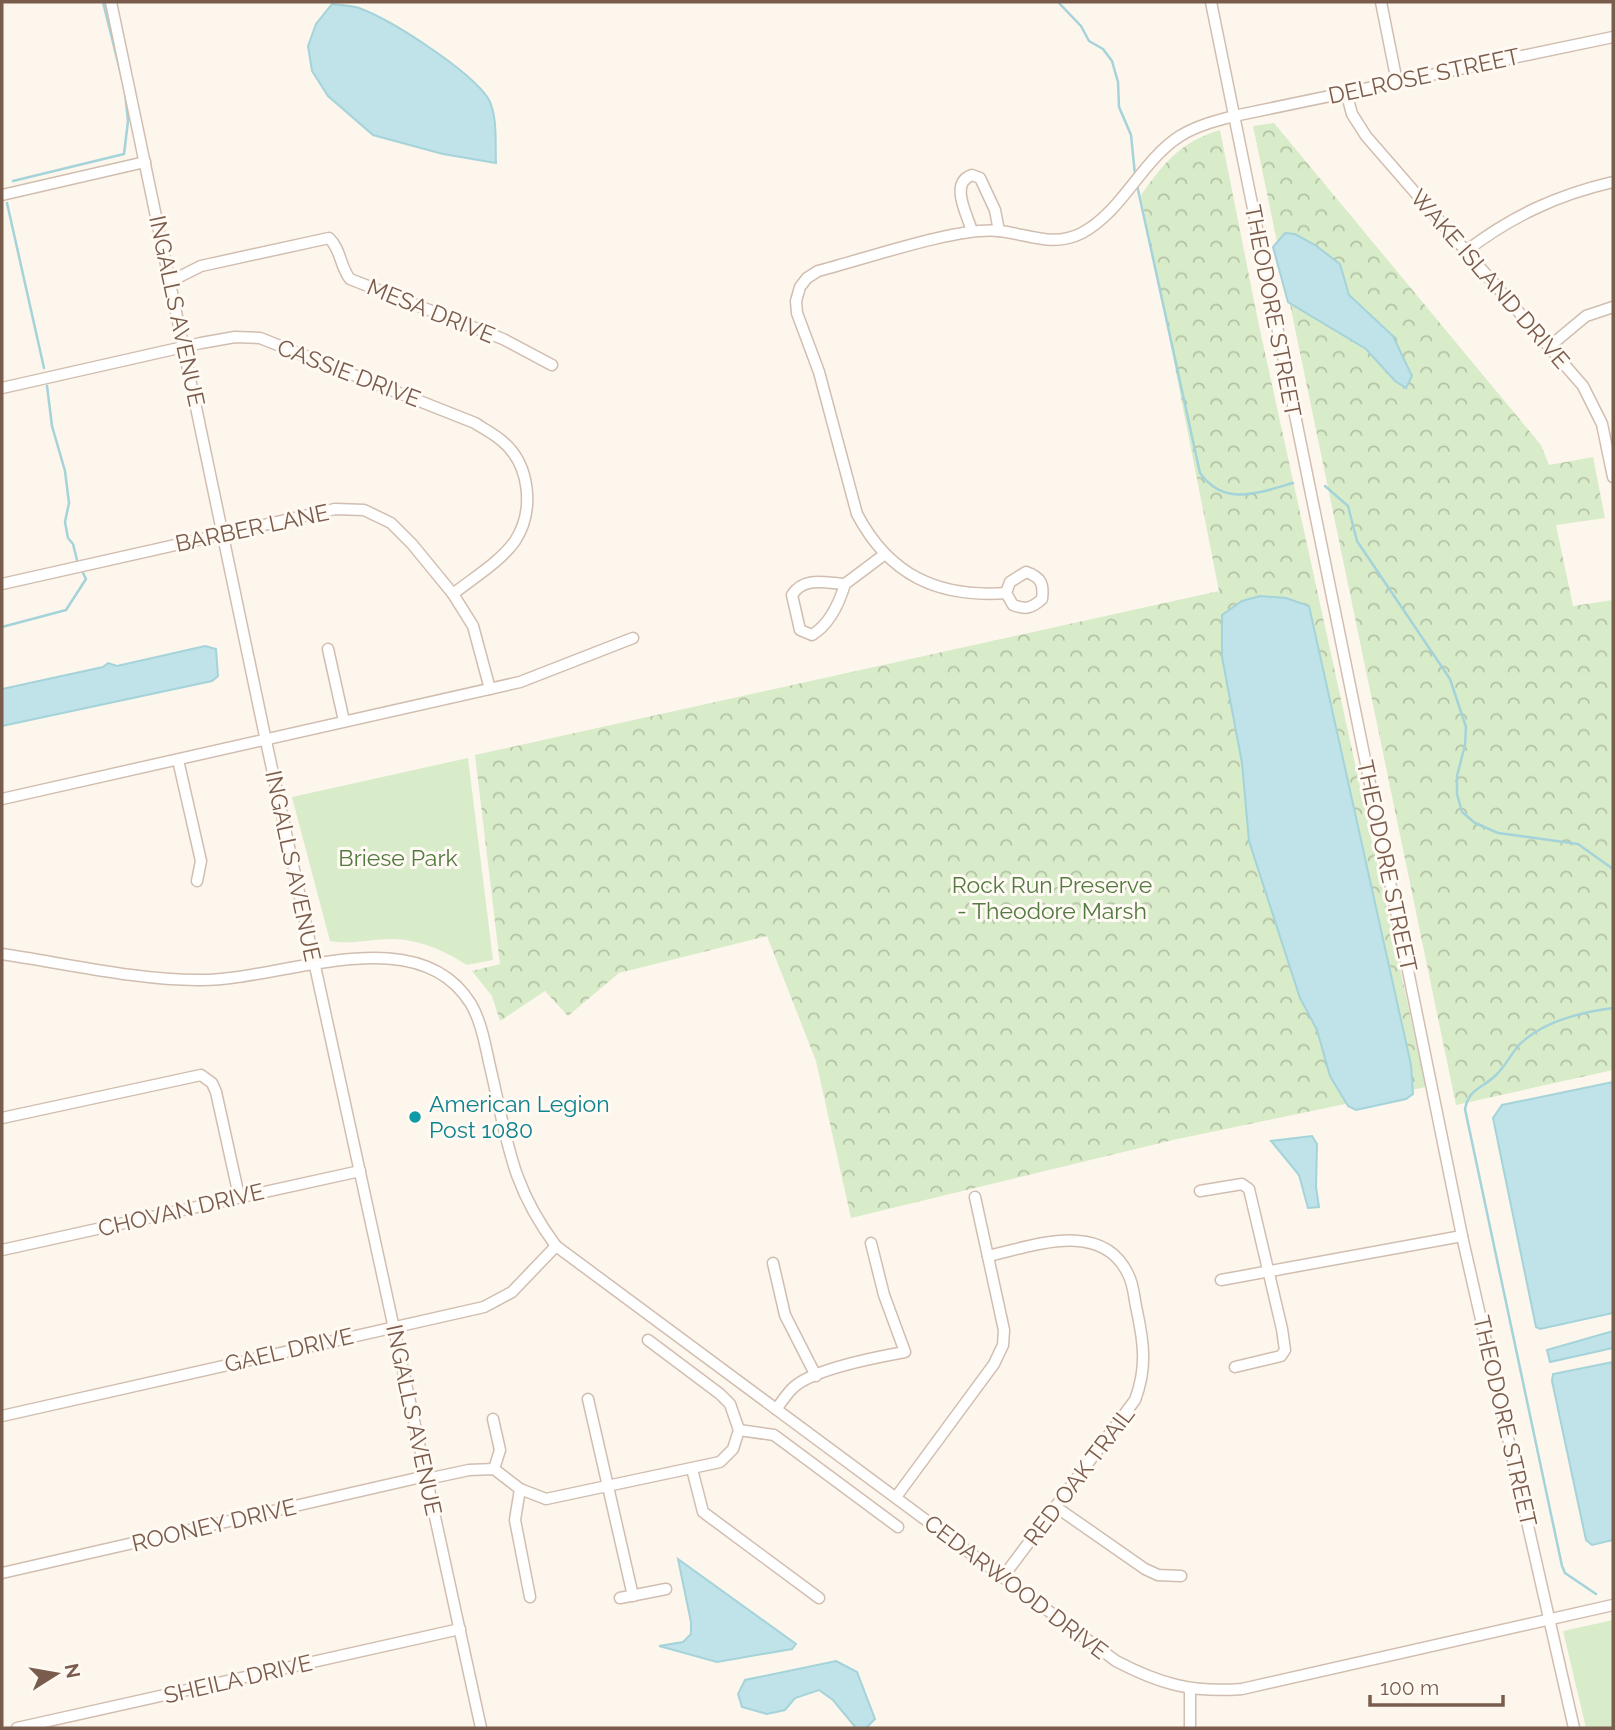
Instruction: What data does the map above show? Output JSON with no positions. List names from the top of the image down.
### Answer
{
  "streets": {
    "street": [
      "DELROSE STREET",
      "WAKE ISLAND DRIVE",
      "INGALLS AVENUE",
      "MESA DRIVE",
      "THEODORE STREET",
      "CASSIE DRIVE",
      "BARBER LANE",
      "CHOVAN DRIVE",
      "GAEL DRIVE",
      "RED OAK TRAIL",
      "ROONEY DRIVE",
      "CEDARWOOD DRIVE",
      "SHEILA DRIVE"
    ]
  },
  "crossings": [
    ["DELROSE STREET", "WAKE ISLAND DRIVE"],
    ["DELROSE STREET", "THEODORE STREET"],
    ["INGALLS AVENUE", "MESA DRIVE"],
    ["INGALLS AVENUE", "CASSIE DRIVE"],
    ["INGALLS AVENUE", "BARBER LANE"],
    ["INGALLS AVENUE", "CHOVAN DRIVE"],
    ["INGALLS AVENUE", "GAEL DRIVE"],
    ["INGALLS AVENUE", "ROONEY DRIVE"],
    ["INGALLS AVENUE", "CEDARWOOD DRIVE"],
    ["INGALLS AVENUE", "SHEILA DRIVE"],
    ["THEODORE STREET", "CEDARWOOD DRIVE"],
    ["CASSIE DRIVE", "BARBER LANE"],
    ["GAEL DRIVE", "CEDARWOOD DRIVE"],
    ["RED OAK TRAIL", "CEDARWOOD DRIVE"]
  ],
  "parks": ["Briese Park", "Rock Run Preserve - Theodore Marsh"],
  "places": ["American Legion Post 1080"],
  "scale_bar": "100 m",
  "north": "right"
}
